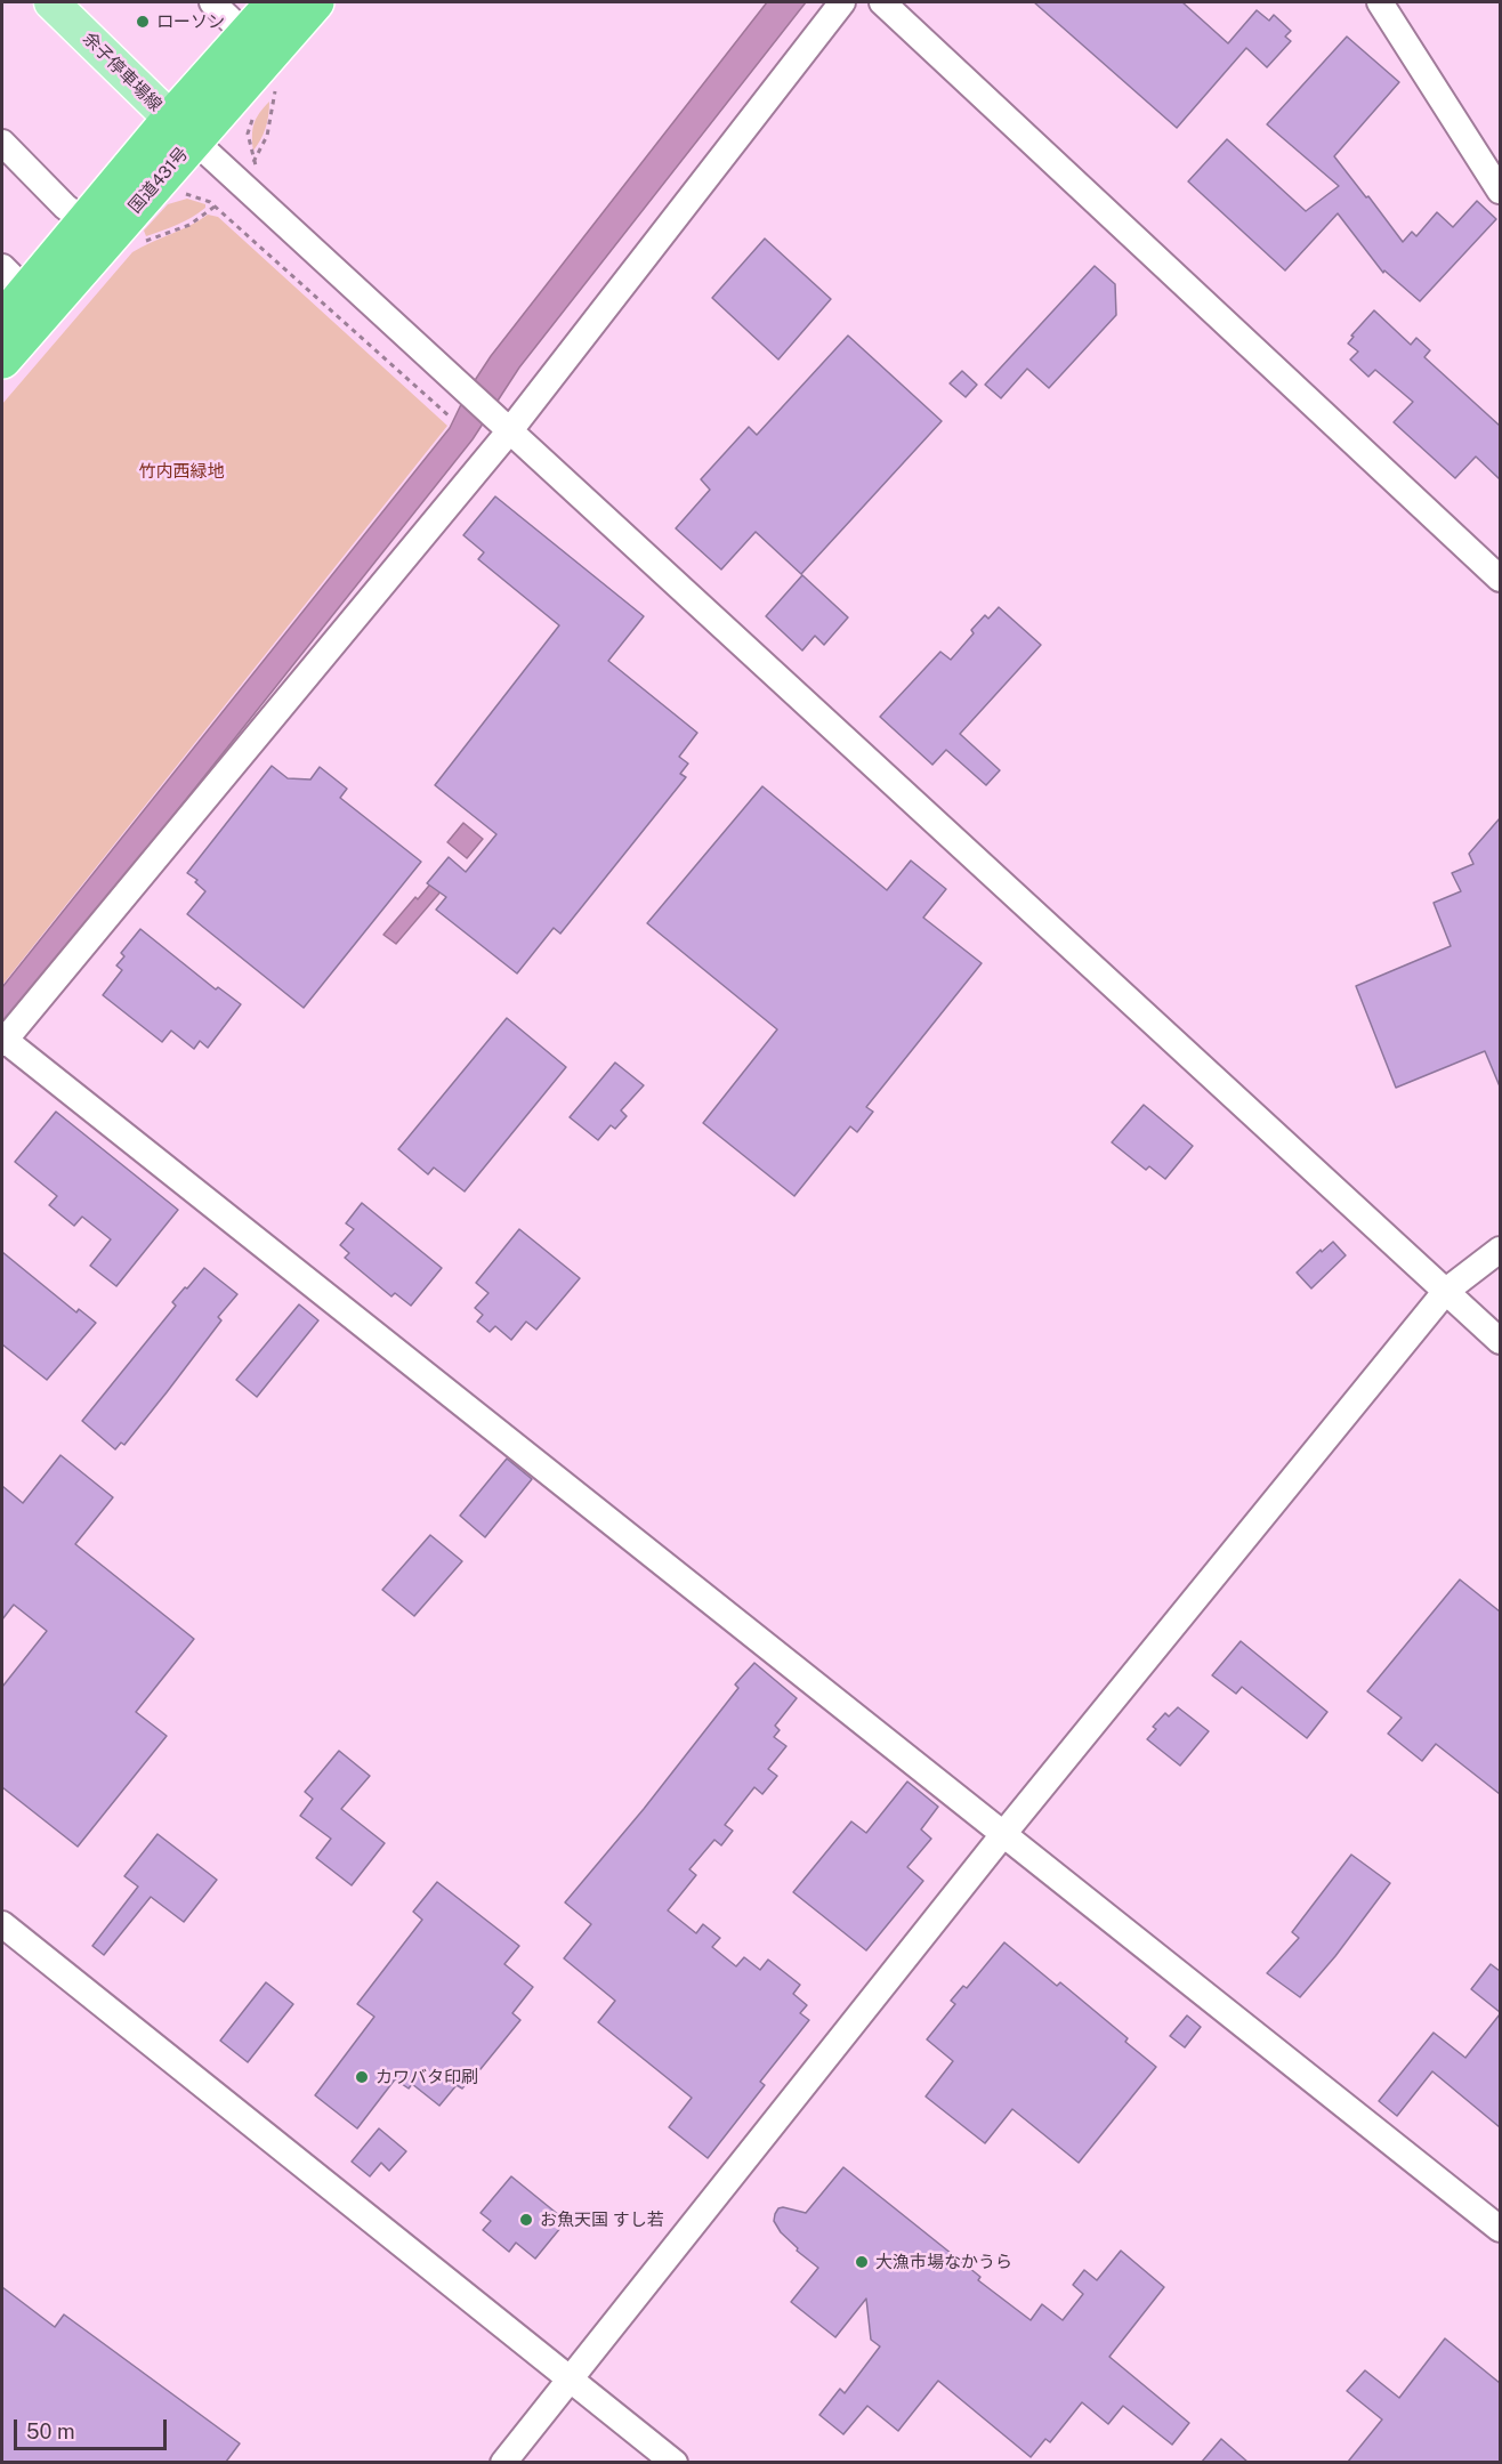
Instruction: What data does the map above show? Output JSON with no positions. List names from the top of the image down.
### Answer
{
  "streets": {
    "highway": ["国道431号"],
    "main road": ["余子停車場線"]
  },
  "crossings": [
    ["余子停車場線", "国道431号"]
  ],
  "parks": ["竹内西緑地"],
  "places": [
    "ローソン",
    "カワバタ印刷",
    "お魚天国 すし若",
    "大漁市場なかうら"
  ],
  "scale_bar": "50 m"
}
